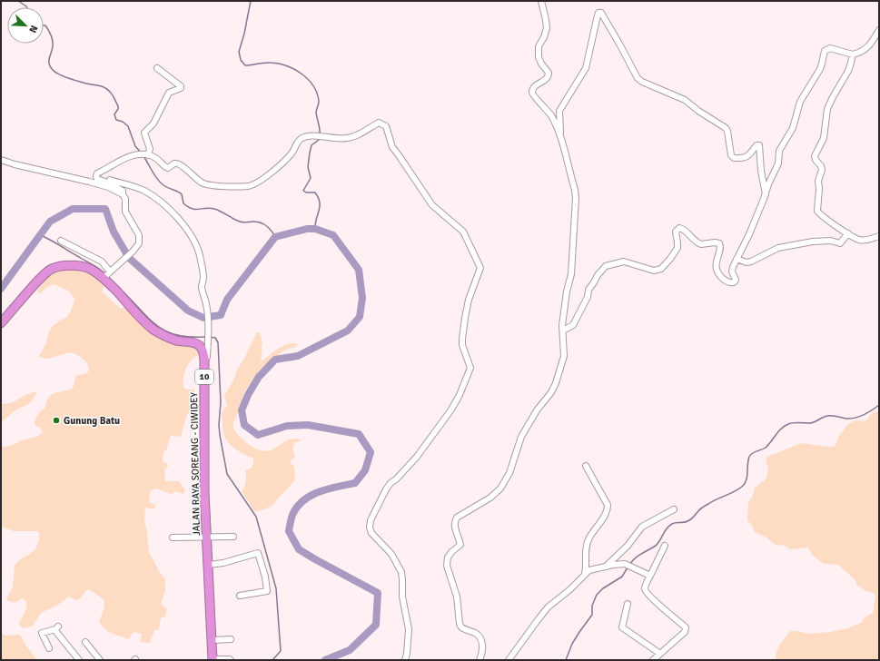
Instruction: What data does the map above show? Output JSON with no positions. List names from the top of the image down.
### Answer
{
  "streets": {
    "highway": ["10", "JALAN RAYA SOREANG - CIWIDEY"]
  },
  "places": ["Gunung Batu"],
  "north": "bottom right"
}
